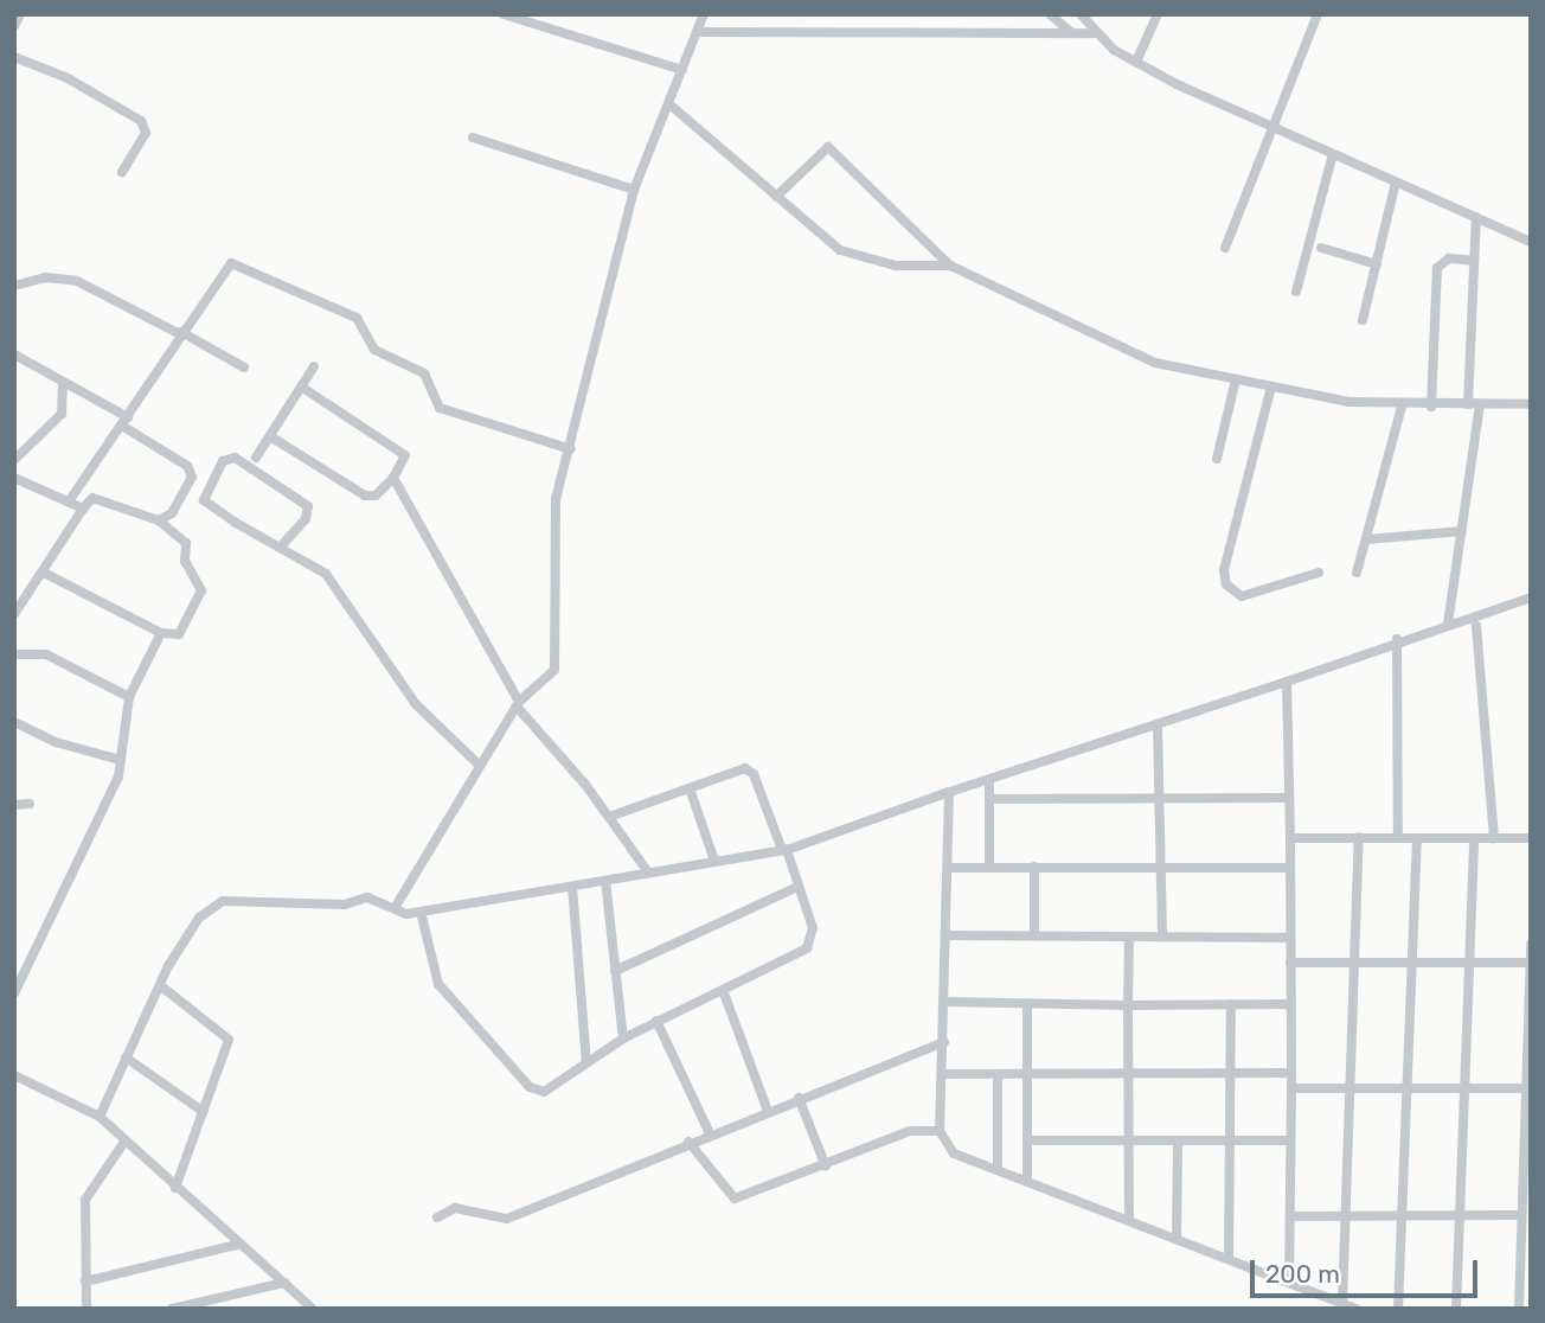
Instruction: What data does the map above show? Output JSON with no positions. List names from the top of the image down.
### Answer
{
  "scale_bar": "200 m"
}
